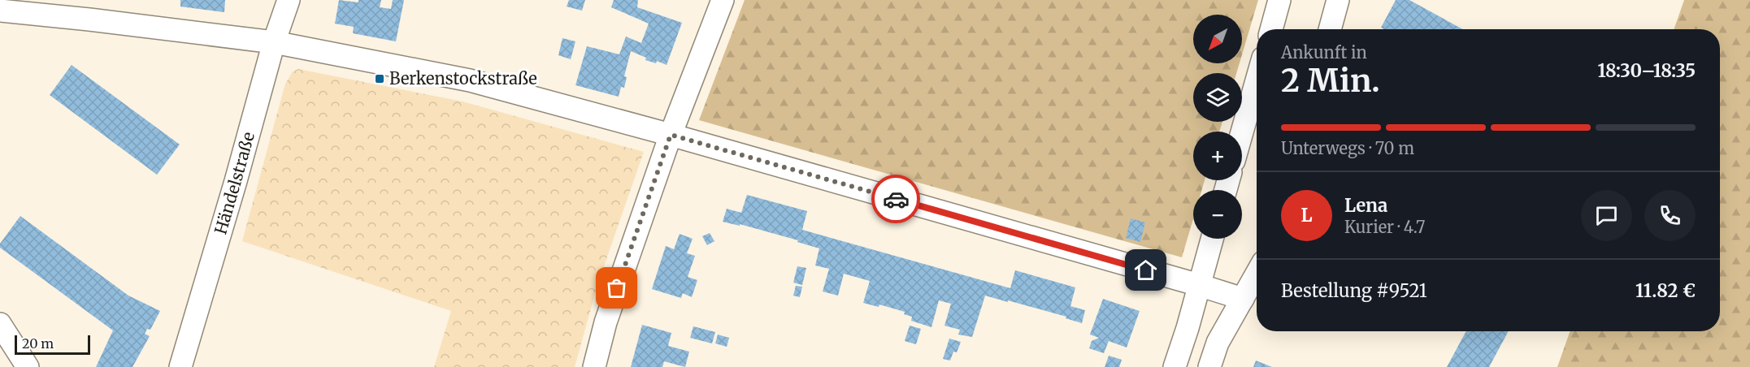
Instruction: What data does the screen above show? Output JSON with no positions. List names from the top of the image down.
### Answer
{
  "streets": {
    "street": ["Händelstraße"]
  },
  "places": {
    "transit": ["Berkenstockstraße"]
  },
  "scale_bar": "20 m",
  "north": "bottom left",
  "page": {
    "map_buttons": ["+", "−"],
    "heading": ["2 Min.", "Ankunft in", "18:30–18:35"],
    "panel": [
      "Lena",
      "Kurier · 4.7",
      "Bestellung #9521",
      "11.82 €"
    ],
    "bar": "Unterwegs · 70 m",
    "round": "L",
    "scale": "20 m"
  }
}
